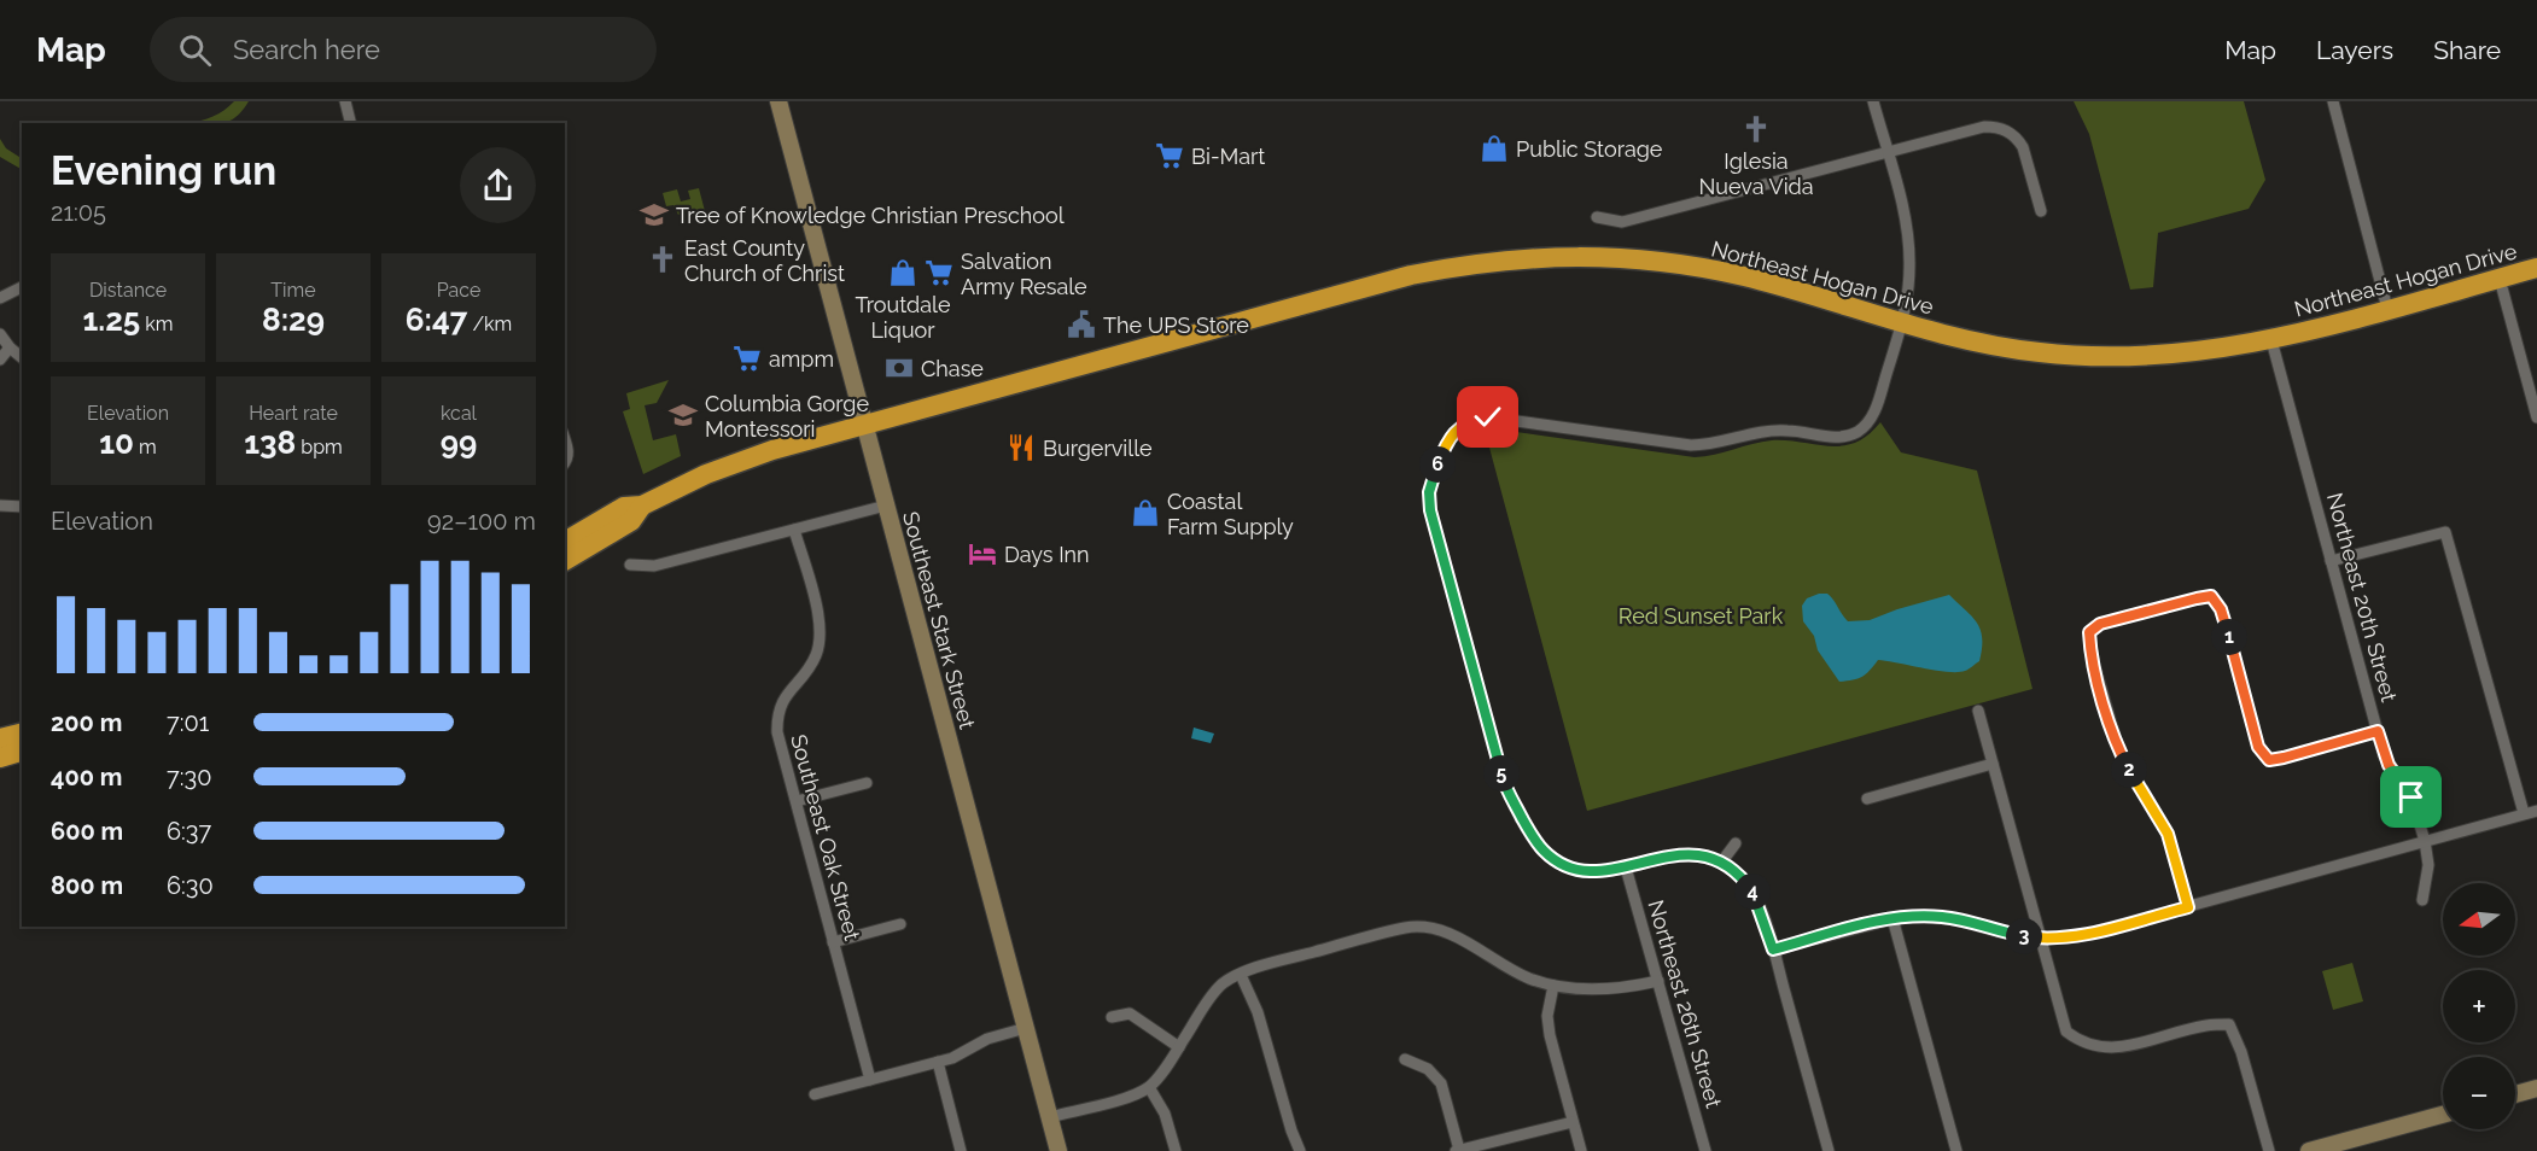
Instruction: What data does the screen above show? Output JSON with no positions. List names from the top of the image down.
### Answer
{
  "streets": {
    "highway": ["Northeast Hogan Drive"],
    "main road": ["Southeast Stark Street"],
    "street": ["Northeast 20th Street", "Southeast Oak Street", "Northeast 26th Street"]
  },
  "crossings": [
    ["Northeast Hogan Drive", "Northeast 20th Street"],
    ["Northeast Hogan Drive", "Southeast Stark Street"]
  ],
  "parks": ["Red Sunset Park"],
  "places": {
    "church": ["Iglesia Nueva Vida", "East County Church of Christ"],
    "shop": ["Public Storage", "Troutdale Liquor", "Coastal Farm Supply"],
    "supermarket": ["Bi-Mart", "Salvation Army Resale", "ampm"],
    "school or university": ["Tree of Knowledge Christian Preschool", "Columbia Gorge Montessori"],
    "public building": ["The UPS Store"],
    "bank": ["Chase"],
    "restaurant": ["Burgerville"],
    "hotel": ["Days Inn"]
  },
  "north": "left",
  "page": {
    "header": "Map",
    "search": "Search here",
    "nav": ["Map", "Layers", "Share"],
    "heading": ["Evening run", "21:05"],
    "stats": [
      ["Distance", "1.25 km"],
      ["Time", "8:29"],
      ["Pace", "6:47 /km"],
      ["Elevation", "10 m"],
      ["Heart rate", "138 bpm"],
      ["kcal", "99"]
    ],
    "pins": [
      "6",
      "1",
      "2",
      "5",
      "4",
      "3"
    ],
    "chart": ["Elevation", "92–100 m"],
    "list": [
      {
        "name": "200 m",
        "note": "7:01"
      },
      {
        "name": "400 m",
        "note": "7:30"
      },
      {
        "name": "600 m",
        "note": "6:37"
      },
      {
        "name": "800 m",
        "note": "6:30"
      }
    ],
    "map_buttons": ["+", "−"]
  }
}
